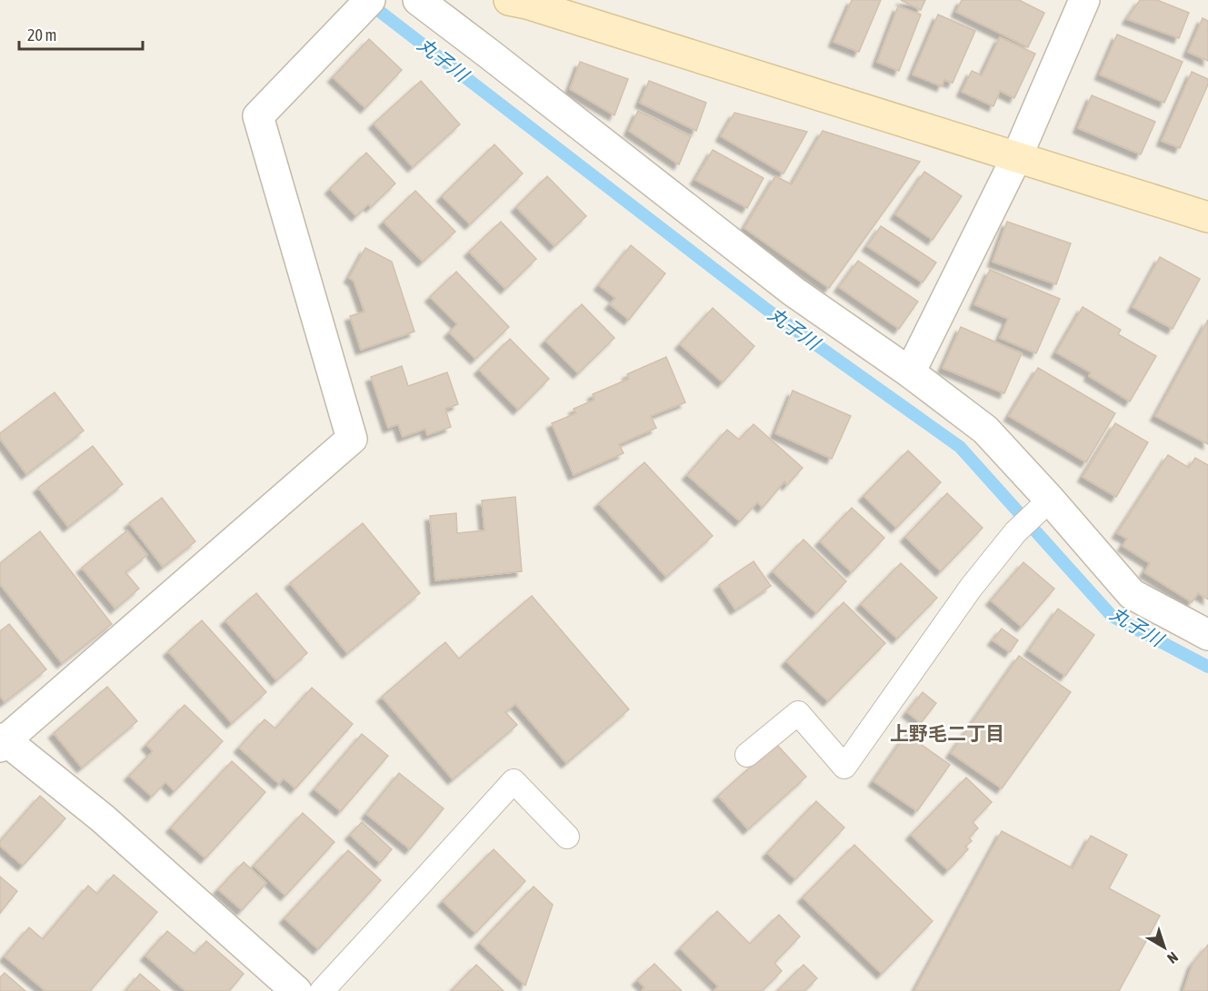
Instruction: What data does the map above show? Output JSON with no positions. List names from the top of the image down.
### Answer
{
  "districts": ["上野毛二丁目"],
  "water": ["丸子川"],
  "scale_bar": "20 m",
  "north": "bottom right"
}
